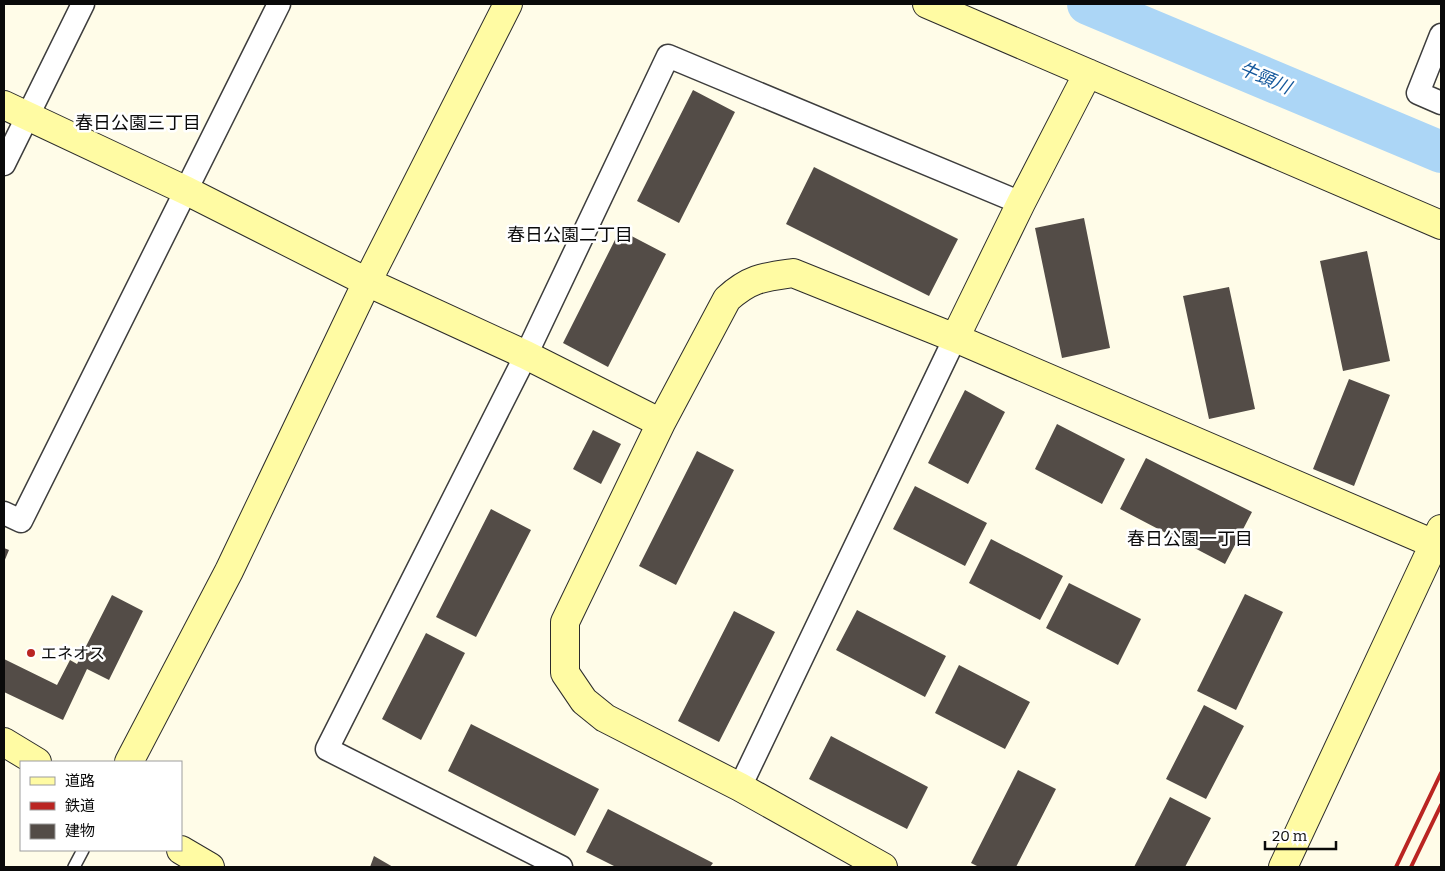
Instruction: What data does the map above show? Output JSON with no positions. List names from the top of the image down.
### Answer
{
  "districts": ["春日公園三丁目", "春日公園二丁目", "春日公園一丁目"],
  "water": ["牛頸川"],
  "places": ["エネオス"],
  "legend": ["道路", "鉄道", "建物"],
  "scale_bar": "20 m"
}
